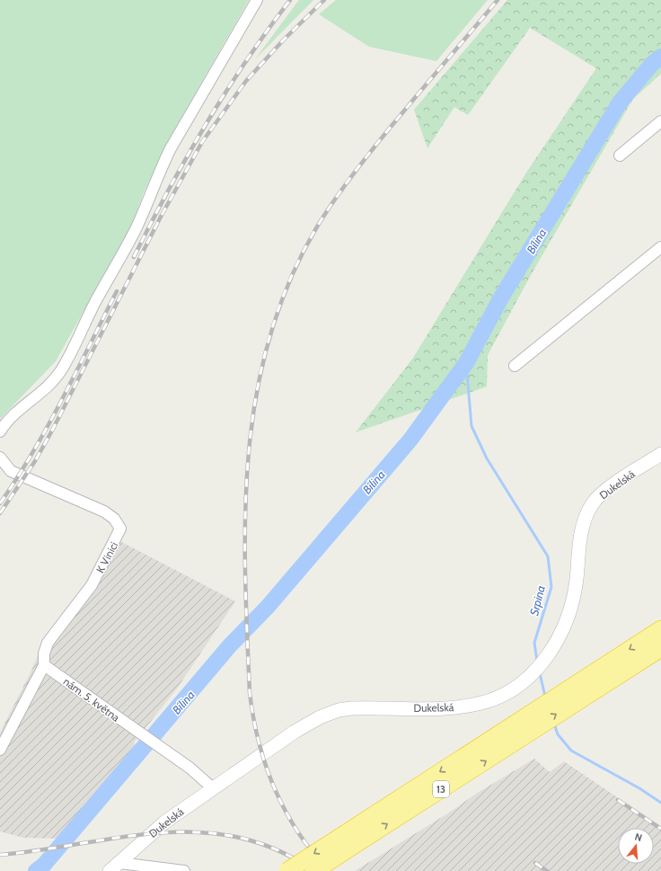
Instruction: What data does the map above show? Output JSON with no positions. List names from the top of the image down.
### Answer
{
  "streets": {
    "highway": ["13"],
    "street": ["Dukelská", "K Vinici", "nám. 5. května"]
  },
  "crossings": [
    ["Dukelská", "nám. 5. května"],
    ["K Vinici", "nám. 5. května"]
  ],
  "water": ["Bílina", "Srpina"],
  "north": "top"
}
